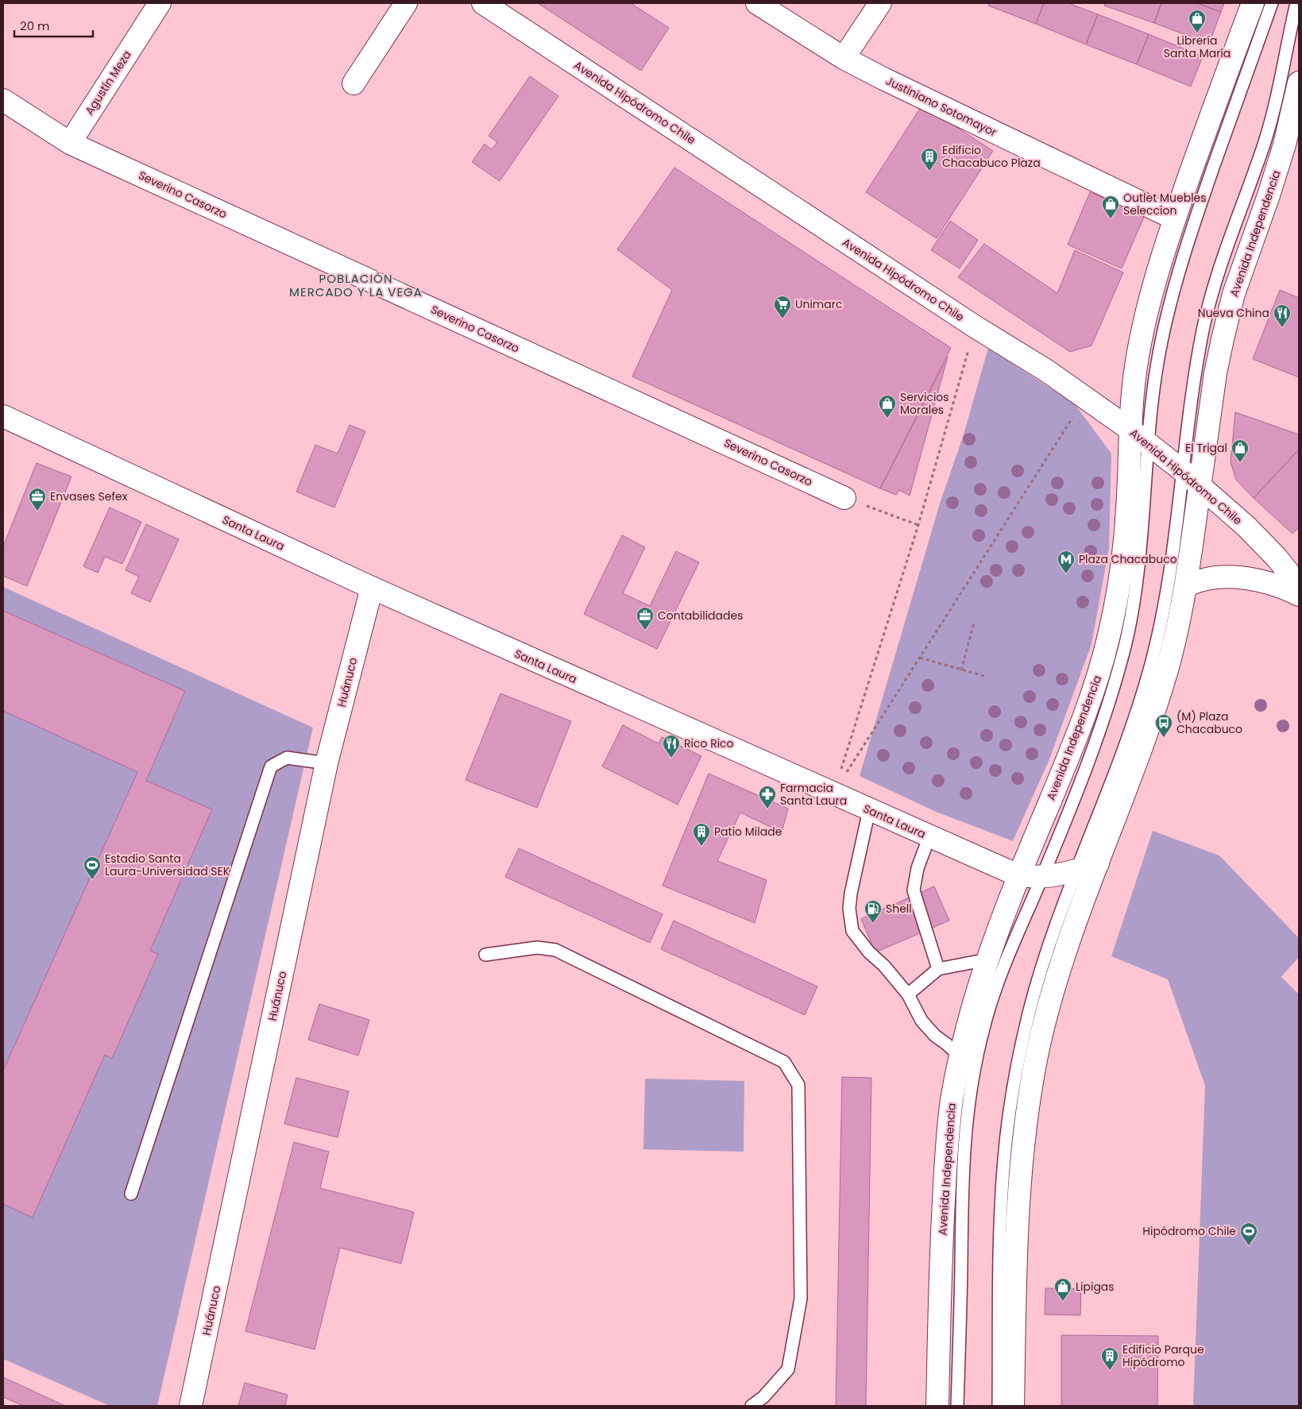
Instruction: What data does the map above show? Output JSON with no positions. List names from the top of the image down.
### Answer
{
  "streets": {
    "street": [
      "Agustín Meza",
      "Avenida Hipódromo Chile",
      "Justiniano Sotomayor",
      "Severino Casorzo",
      "Avenida Independencia",
      "Santa Laura",
      "Huánuco"
    ]
  },
  "crossings": [
    ["Agustín Meza", "Severino Casorzo"],
    ["Avenida Hipódromo Chile", "Avenida Independencia"],
    ["Justiniano Sotomayor", "Avenida Independencia"],
    ["Avenida Independencia", "Santa Laura"],
    ["Santa Laura", "Huánuco"]
  ],
  "districts": ["POBLACIÓN MERCADO Y LA VEGA"],
  "places": {
    "shop": [
      "Librería Santa María",
      "Outlet Muebles Seleccion",
      "Servicios Morales",
      "El Trigal",
      "Lipigas"
    ],
    "building": ["Edificio Chacabuco Plaza", "Patio Milade", "Edificio Parque Hipódromo"],
    "supermarket": ["Unimarc"],
    "restaurant": ["Nueva China", "Rico Rico"],
    "office": ["Envases Sefex", "Contabilidades"],
    "metro station": ["Plaza Chacabuco"],
    "bus stop": ["(M) Plaza Chacabuco"],
    "pharmacy": ["Farmacia Santa Laura"],
    "sports": ["Estadio Santa Laura-Universidad SEK", "Hipódromo Chile"],
    "fuel station": ["Shell"]
  },
  "scale_bar": "20 m"
}
